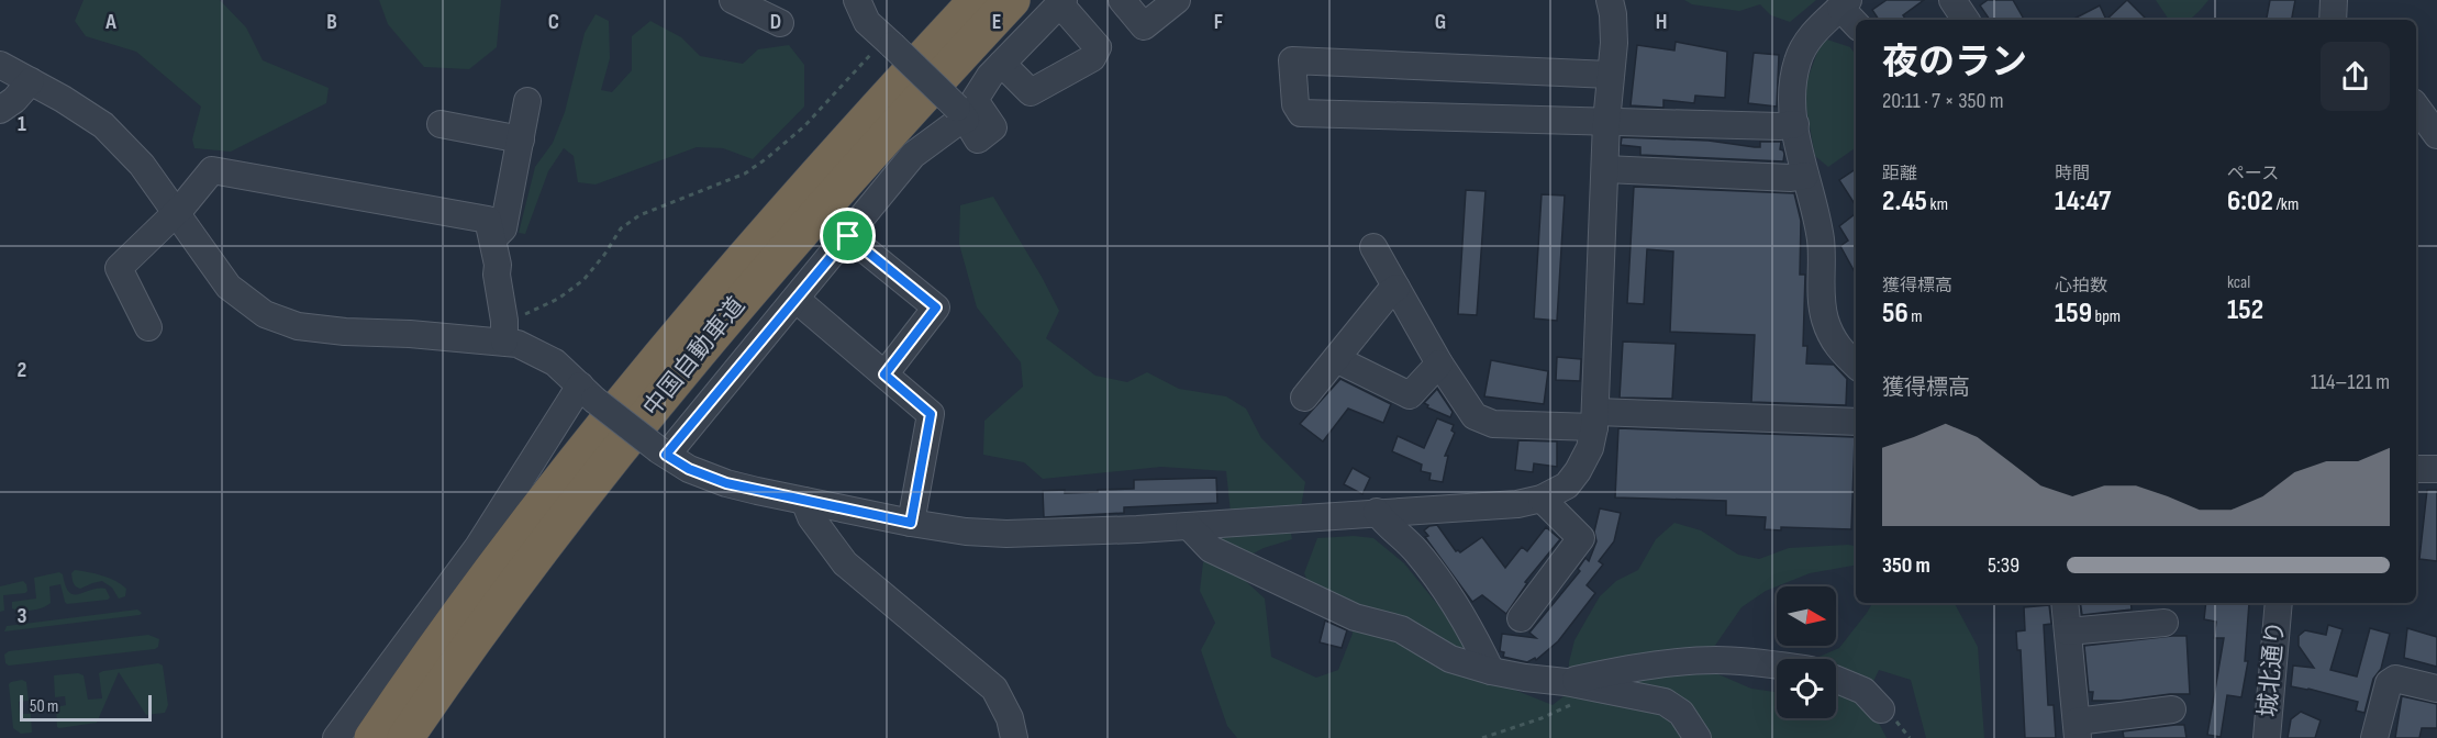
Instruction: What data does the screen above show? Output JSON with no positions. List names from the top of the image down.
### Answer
{
  "streets": {
    "highway": ["中国自動車道"],
    "street": ["城北通り"]
  },
  "scale_bar": "50 m",
  "north": "right",
  "page": {
    "heading": ["夜のラン", "20:11 · 7 × 350 m"],
    "stats": [
      ["距離", "2.45 km"],
      ["時間", "14:47"],
      ["ペース", "6:02 /km"],
      ["獲得標高", "56 m"],
      ["心拍数", "159 bpm"],
      ["kcal", "152"]
    ],
    "chart": ["獲得標高", "114–121 m"],
    "list": [
      {
        "name": "350 m",
        "note": "5:39"
      }
    ],
    "scale": "50 m"
  },
  "grid": {
    "columns": [
      "A",
      "B",
      "C",
      "D",
      "E",
      "F",
      "G",
      "H"
    ],
    "rows": ["1", "2", "3"]
  }
}
